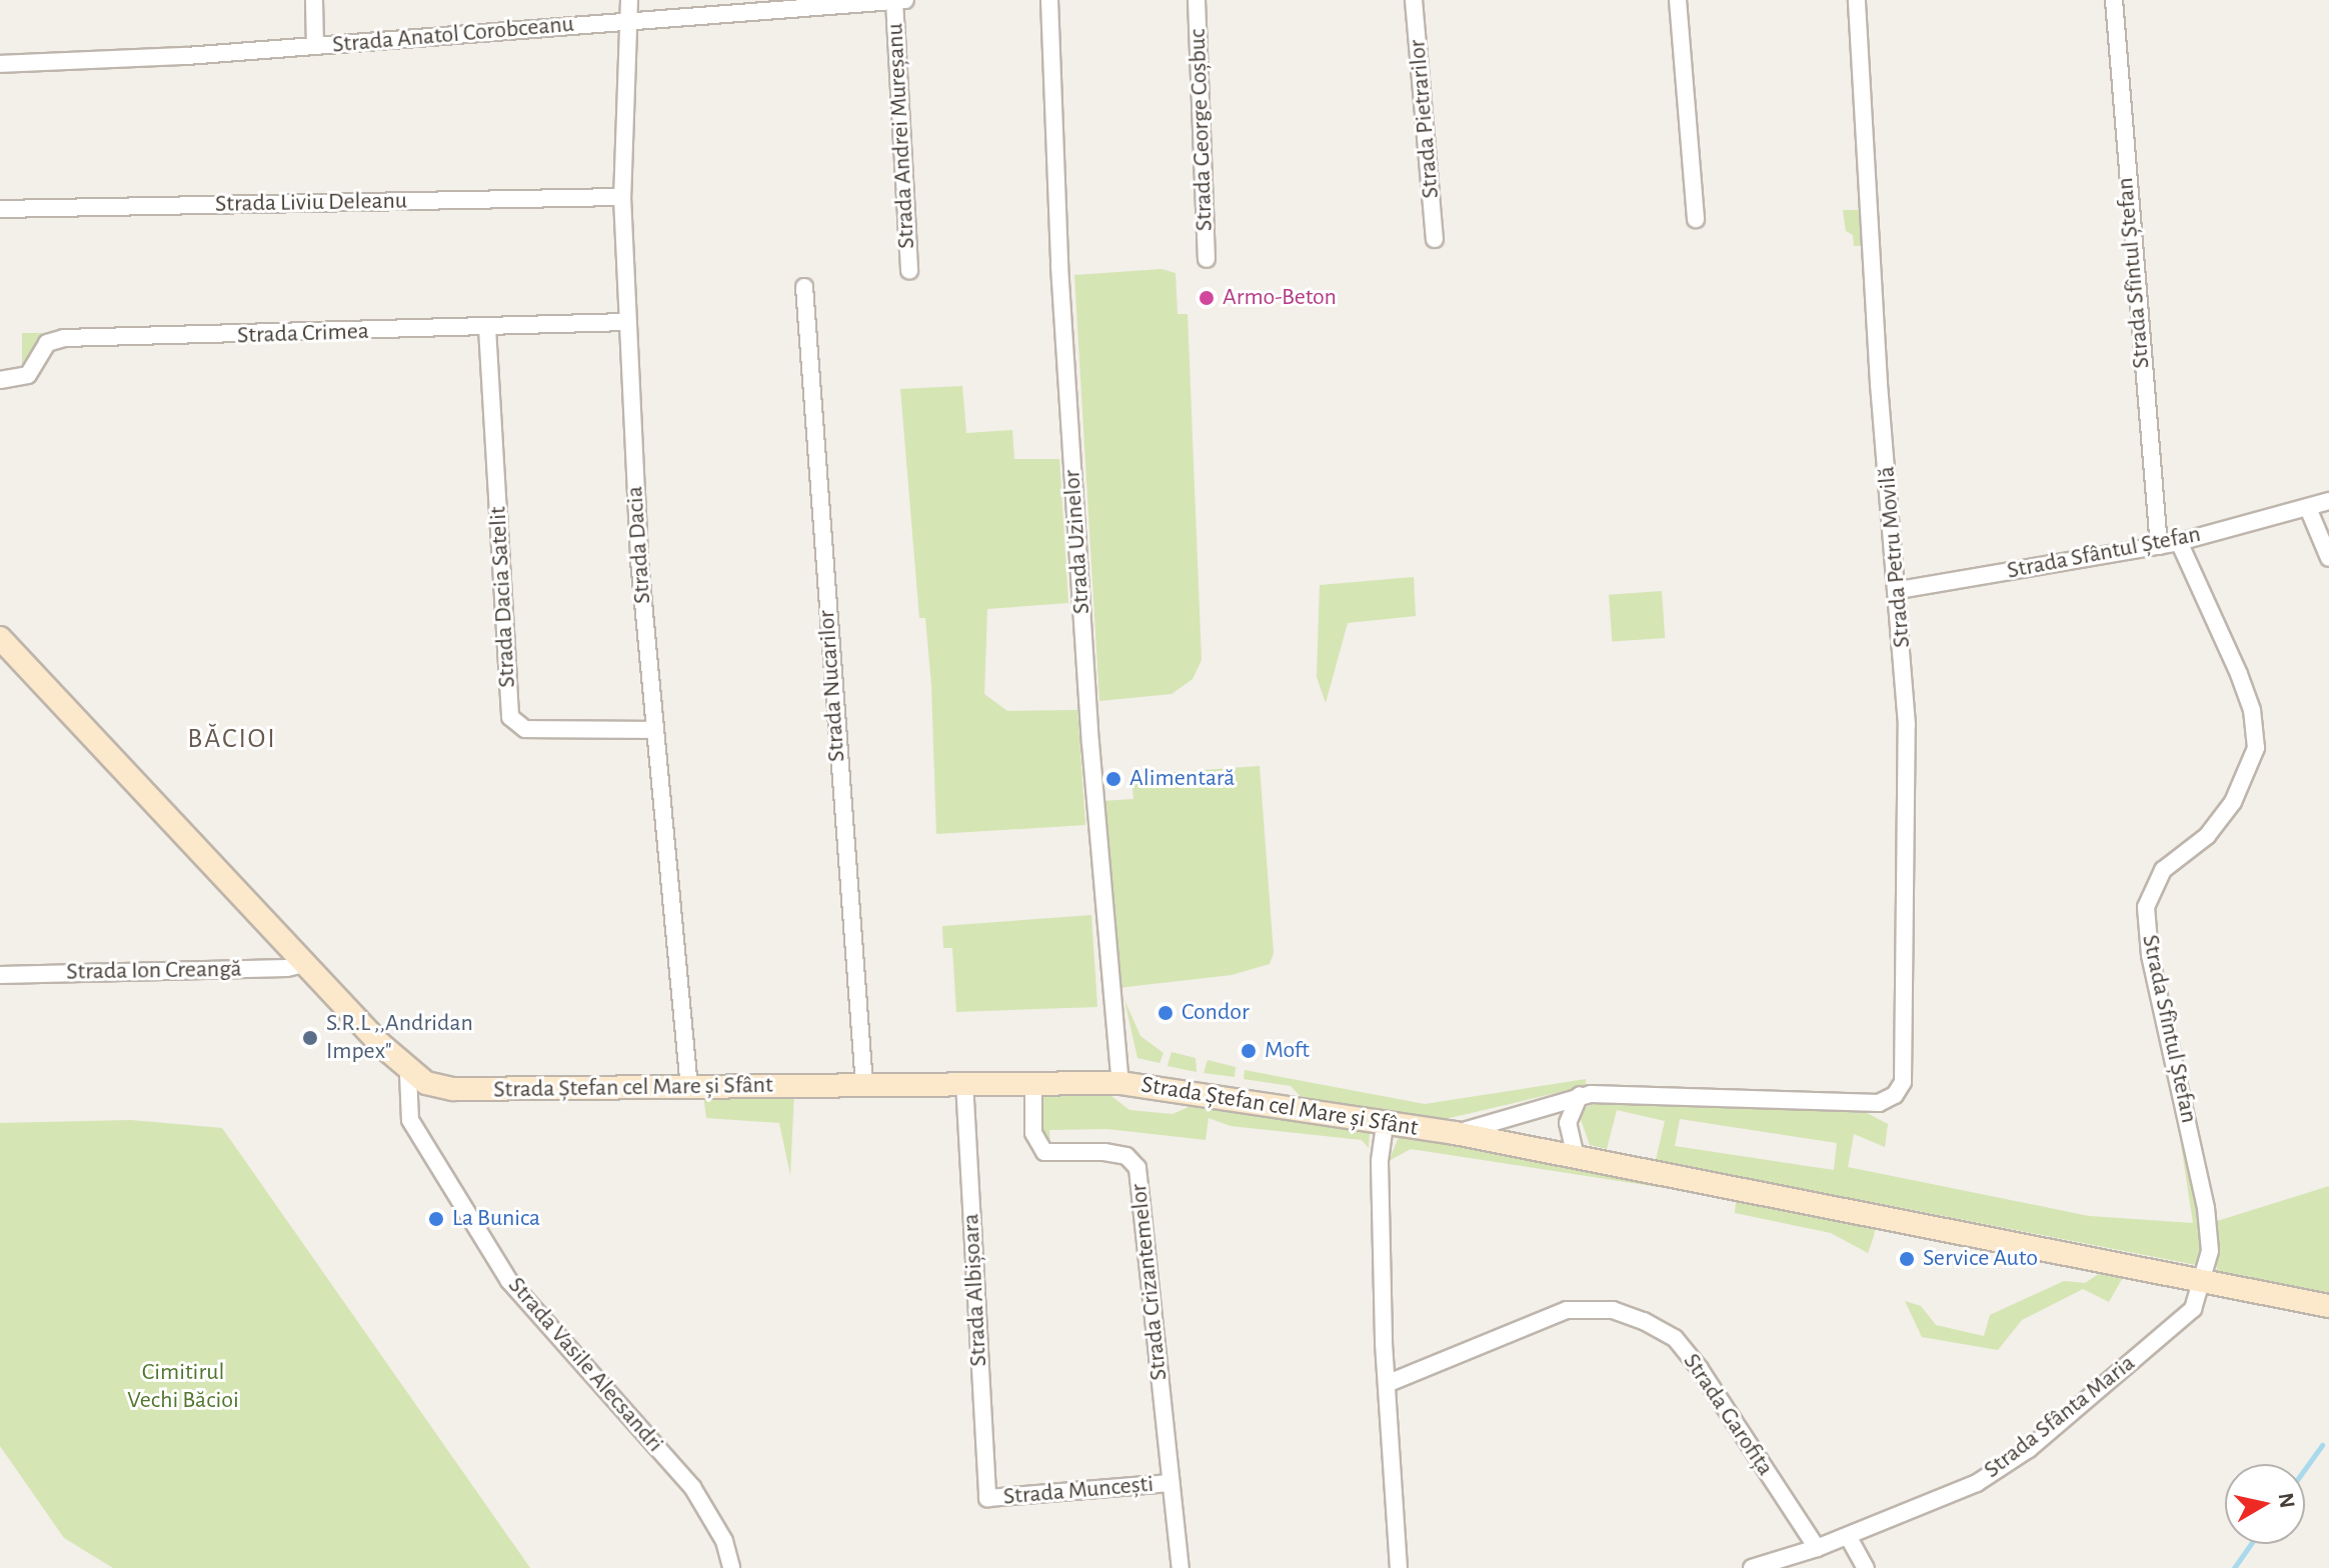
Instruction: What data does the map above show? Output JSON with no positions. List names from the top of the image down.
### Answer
{
  "streets": {
    "main road": ["Strada Ștefan cel Mare și Sfânt"],
    "street": [
      "Strada Anatol Corobceanu",
      "Strada Pietrarilor",
      "Strada George Coșbuc",
      "Strada Andrei Mureșanu",
      "Strada Liviu Deleanu",
      "Strada Sfîntul Ștefan",
      "Strada Crimea",
      "Strada Uzinelor",
      "Strada Dacia",
      "Strada Sfântul Ștefan",
      "Strada Petru Movilă",
      "Strada Dacia Satelit",
      "Strada Nucarilor",
      "Strada Ion Creangă",
      "Strada Crizantemelor",
      "Strada Albișoara",
      "Strada Vasile Alecsandri",
      "Strada Garofița",
      "Strada Sfânta Maria",
      "Strada Muncești"
    ]
  },
  "crossings": [
    ["Strada Anatol Corobceanu", "Strada Andrei Mureșanu"],
    ["Strada Anatol Corobceanu", "Strada Dacia"],
    ["Strada Liviu Deleanu", "Strada Dacia"],
    ["Strada Sfîntul Ștefan", "Strada Sfântul Ștefan"],
    ["Strada Sfîntul Ștefan", "Strada Ștefan cel Mare și Sfânt"],
    ["Strada Sfîntul Ștefan", "Strada Sfânta Maria"],
    ["Strada Crimea", "Strada Dacia"],
    ["Strada Crimea", "Strada Dacia Satelit"],
    ["Strada Uzinelor", "Strada Ștefan cel Mare și Sfânt"],
    ["Strada Dacia", "Strada Dacia Satelit"],
    ["Strada Dacia", "Strada Ștefan cel Mare și Sfânt"],
    ["Strada Sfântul Ștefan", "Strada Petru Movilă"],
    ["Strada Petru Movilă", "Strada Ștefan cel Mare și Sfânt"],
    ["Strada Nucarilor", "Strada Ștefan cel Mare și Sfânt"],
    ["Strada Ion Creangă", "Strada Ștefan cel Mare și Sfânt"],
    ["Strada Ștefan cel Mare și Sfânt", "Strada Crizantemelor"],
    ["Strada Ștefan cel Mare și Sfânt", "Strada Albișoara"],
    ["Strada Ștefan cel Mare și Sfânt", "Strada Vasile Alecsandri"],
    ["Strada Ștefan cel Mare și Sfânt", "Strada Sfânta Maria"],
    ["Strada Crizantemelor", "Strada Muncești"],
    ["Strada Albișoara", "Strada Muncești"],
    ["Strada Garofița", "Strada Sfânta Maria"]
  ],
  "districts": ["BĂCIOI"],
  "parks": ["Cimitirul Vechi Băcioi"],
  "places": [
    "Armo-Beton",
    "Alimentară",
    "Condor",
    "S.R.L ,,Andridan Impex\"",
    "Moft",
    "La Bunica",
    "Service Auto"
  ],
  "north": "right"
}
